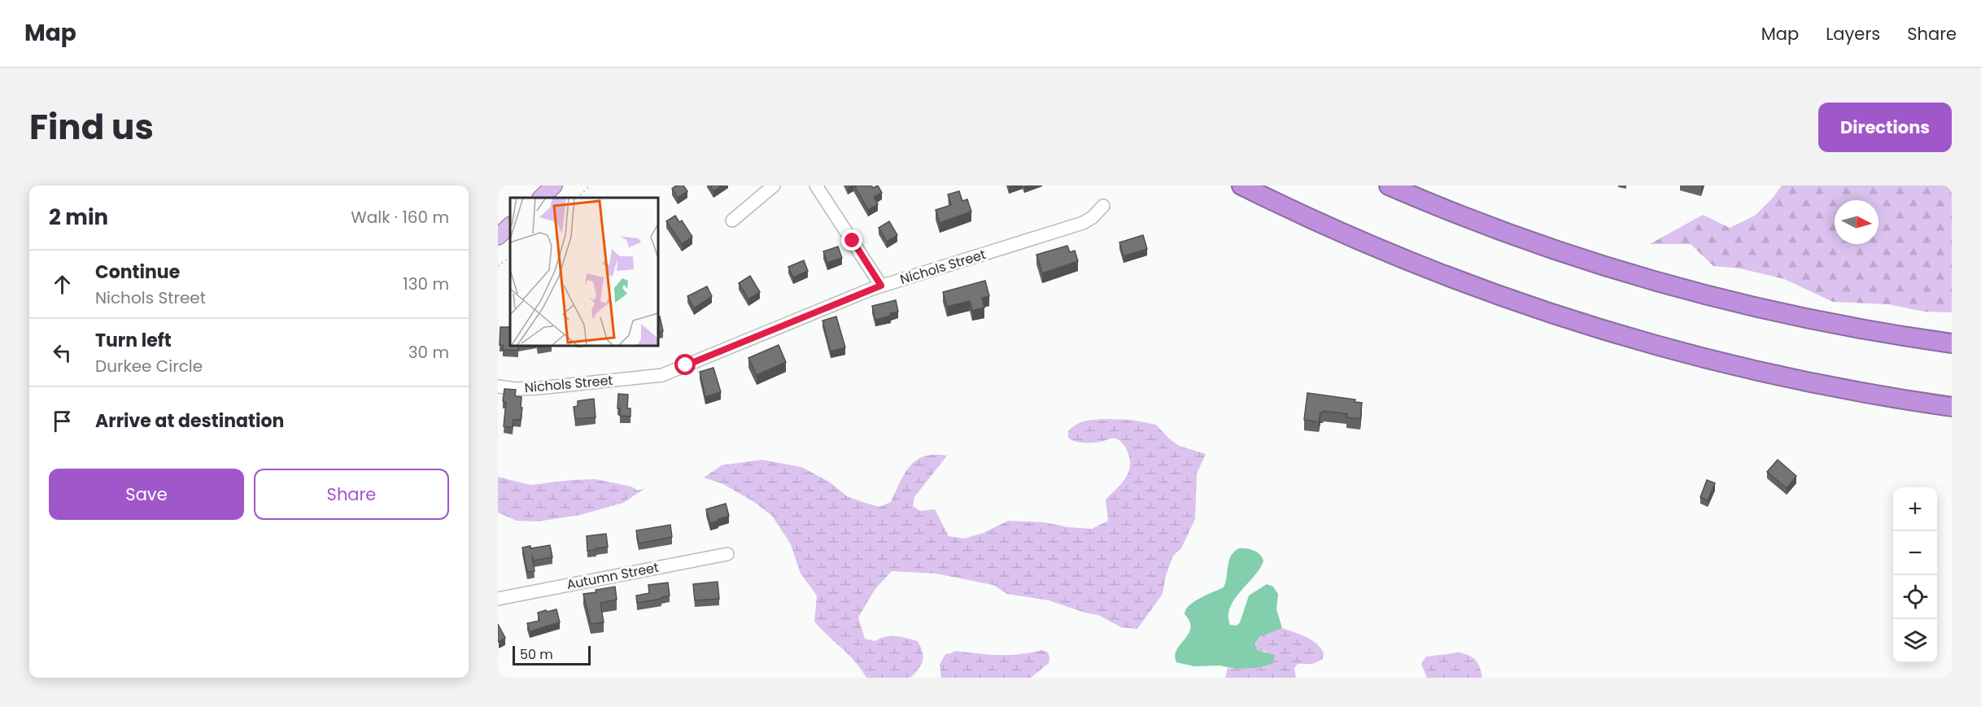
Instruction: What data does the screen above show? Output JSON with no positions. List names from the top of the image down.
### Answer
{
  "streets": {
    "street": ["Nichols Street", "Autumn Street"]
  },
  "scale_bar": "50 m",
  "north": "right",
  "page": {
    "header": "Map",
    "nav": ["Map", "Layers", "Share"],
    "title": "Find us",
    "buttons": [
      "Directions",
      ["Save", "Share"]
    ],
    "heading": ["2 min", "Walk · 160 m"],
    "list": [
      ["Continue", "Nichols Street", "130 m"],
      ["Turn left", "Durkee Circle", "30 m"],
      "Arrive at destination"
    ],
    "map_buttons": ["+", "−"],
    "scale": "50 m"
  }
}
